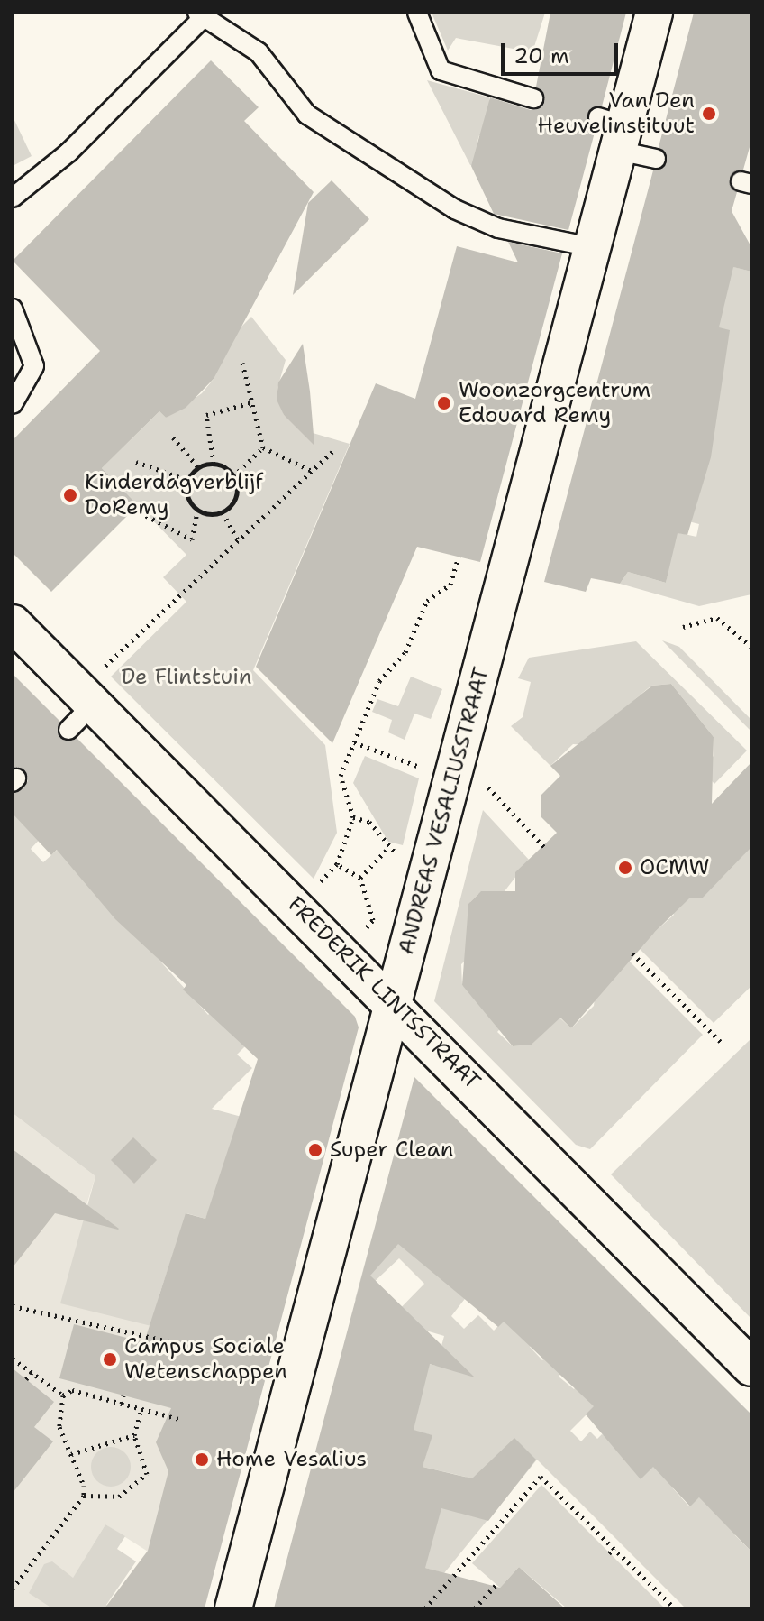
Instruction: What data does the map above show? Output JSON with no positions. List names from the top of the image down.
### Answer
{
  "streets": {
    "street": ["ANDREAS VESALIUSSTRAAT", "FREDERIK LINTSSTRAAT"]
  },
  "crossings": [
    ["ANDREAS VESALIUSSTRAAT", "FREDERIK LINTSSTRAAT"]
  ],
  "parks": ["De Flintstuin"],
  "places": [
    "Van Den Heuvelinstituut",
    "Woonzorgcentrum Edouard Remy",
    "Kinderdagverblijf DoRemy",
    "OCMW",
    "Super Clean",
    "Campus Sociale Wetenschappen",
    "Home Vesalius"
  ],
  "scale_bar": "20 m"
}
